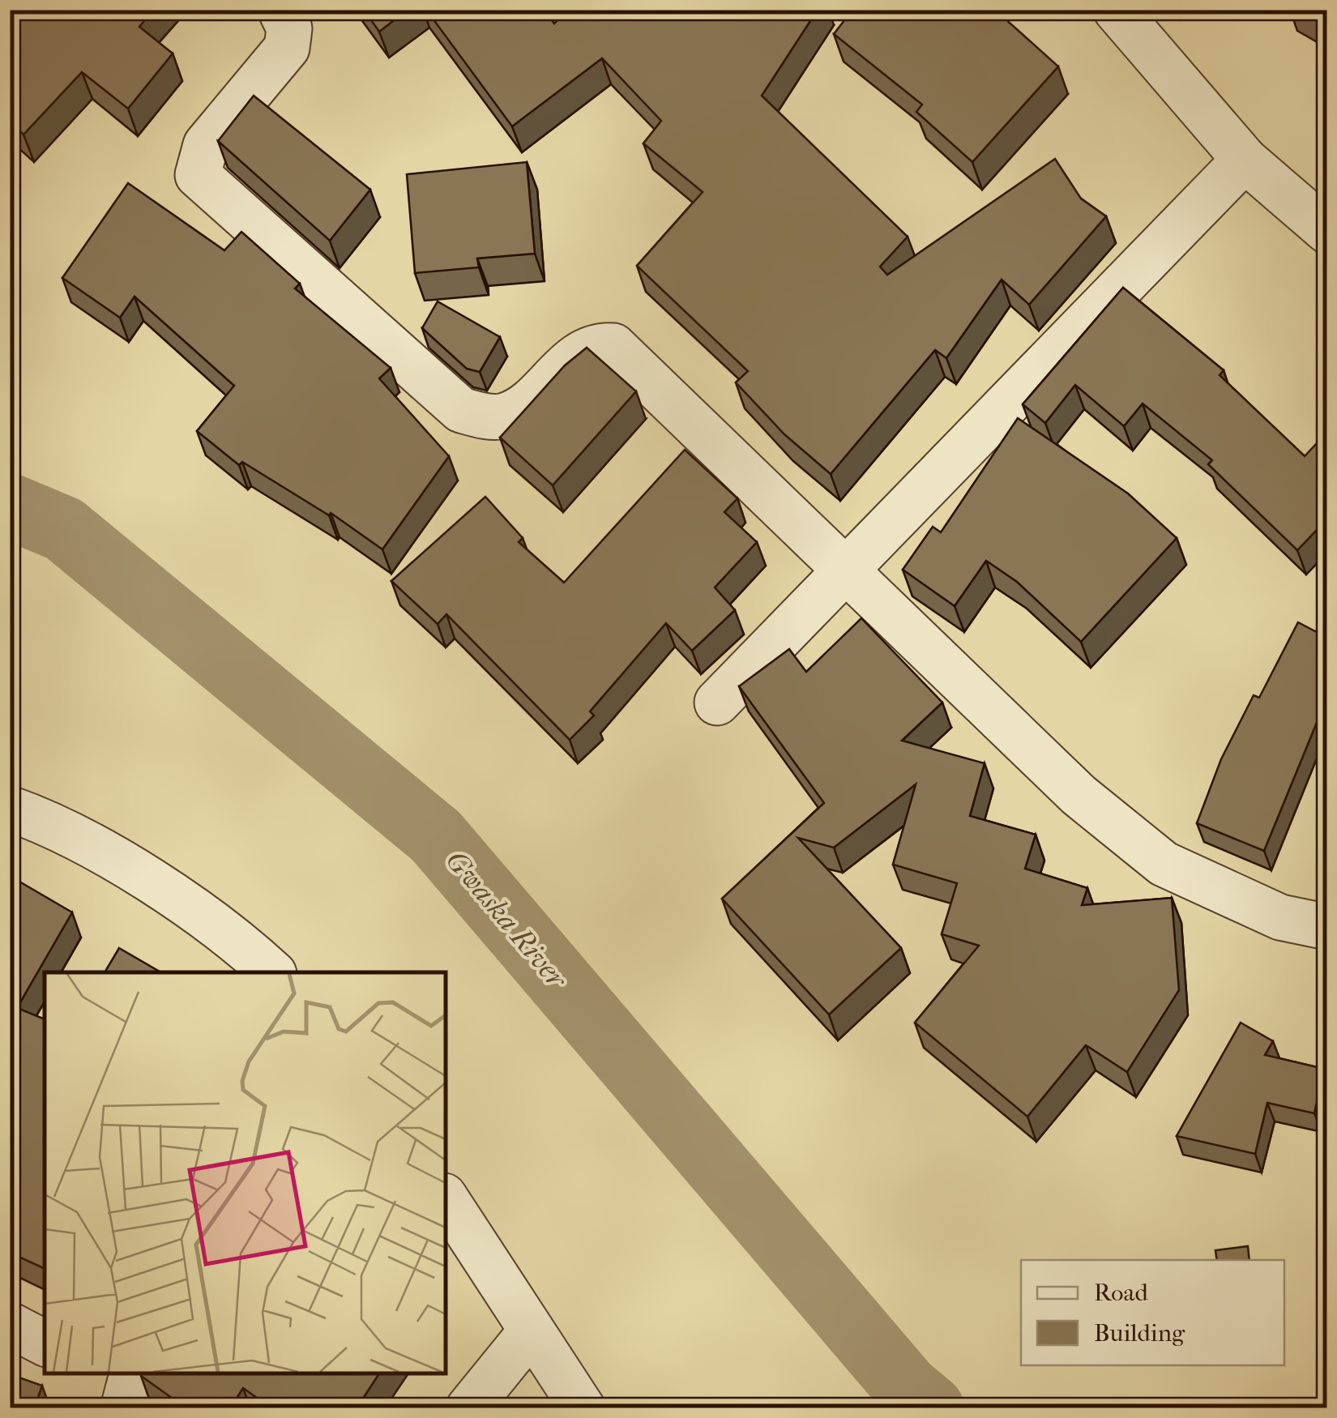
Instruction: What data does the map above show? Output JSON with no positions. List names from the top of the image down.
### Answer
{
  "water": ["Gwaska River"],
  "legend": ["Road", "Building"]
}
